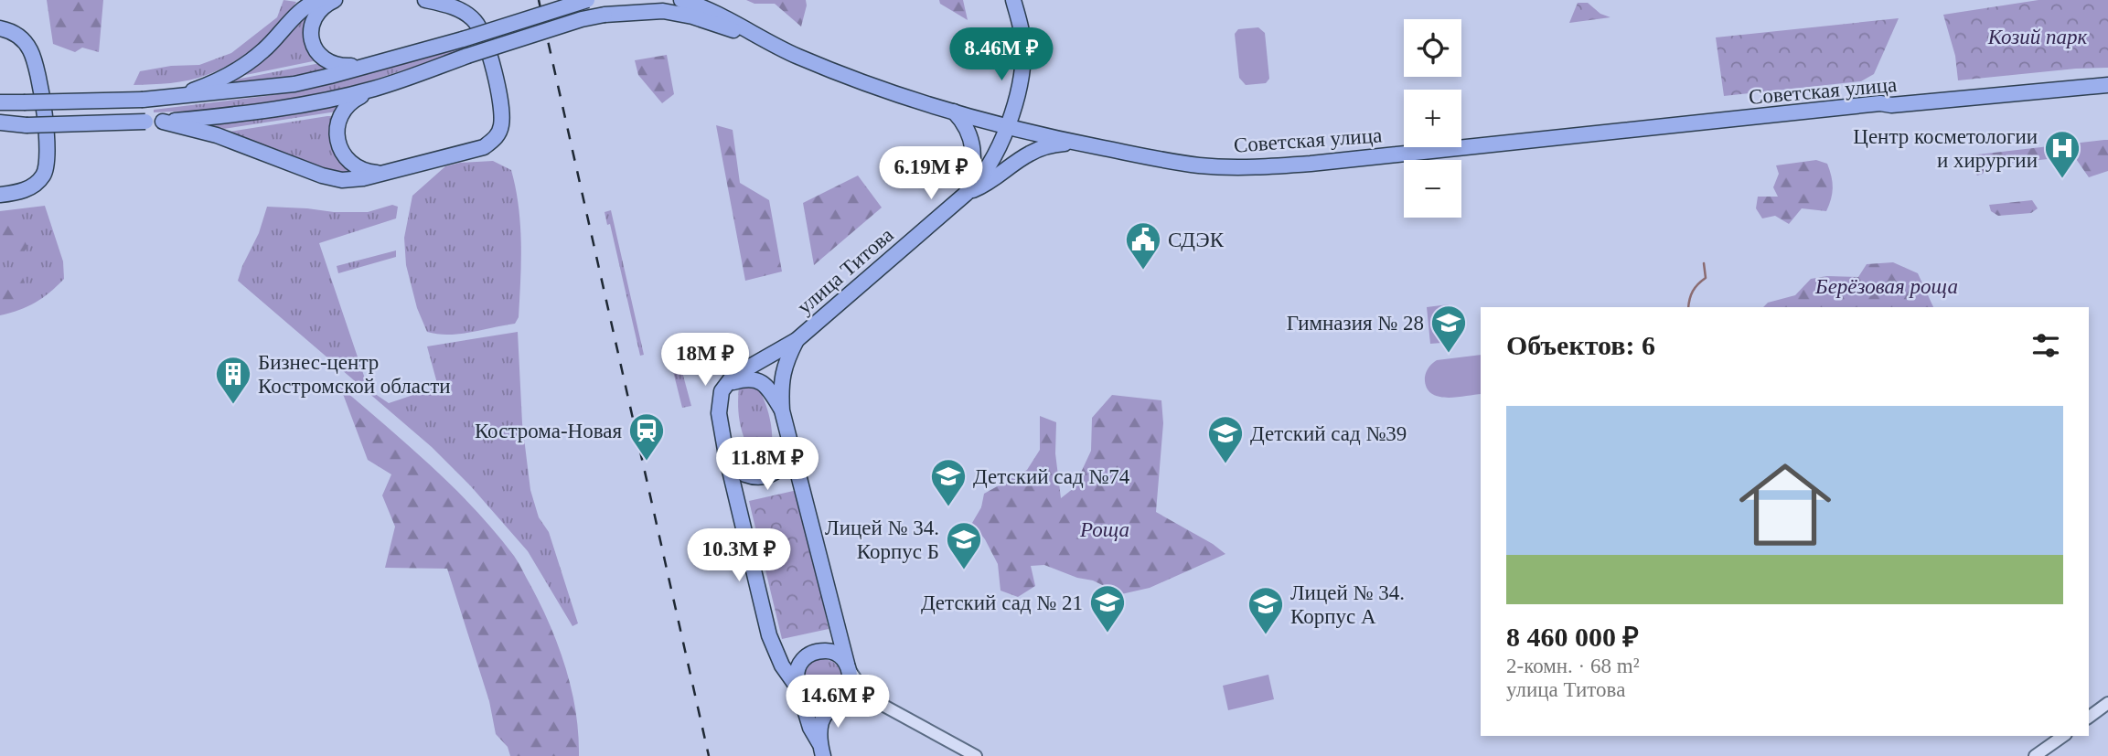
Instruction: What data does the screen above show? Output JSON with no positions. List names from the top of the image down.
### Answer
{
  "streets": {
    "main road": ["Советская улица", "улица Титова"]
  },
  "crossings": [
    ["Советская улица", "улица Титова"]
  ],
  "parks": ["Козий парк", "Берёзовая роща", "Роща"],
  "places": {
    "hospital": ["Центр косметологии и хирургии"],
    "public building": ["СДЭК"],
    "school or university": [
      "Гимназия № 28",
      "Детский сад №39",
      "Детский сад №74",
      "Лицей № 34. Корпус Б",
      "Детский сад № 21",
      "Лицей № 34. Корпус А"
    ],
    "building": ["Бизнес-центр Костромской области"],
    "station": ["Кострома-Новая"]
  },
  "page": {
    "map_buttons": ["+", "−"],
    "price": [
      "8.46M ₽",
      "6.19M ₽",
      "18M ₽",
      "11.8M ₽",
      "10.3M ₽",
      "14.6M ₽"
    ],
    "heading": "Объектов: 6",
    "list": [
      {
        "name": "8 460 000 ₽",
        "note": "2-комн. · 68 m² · улица Титова"
      }
    ]
  }
}
